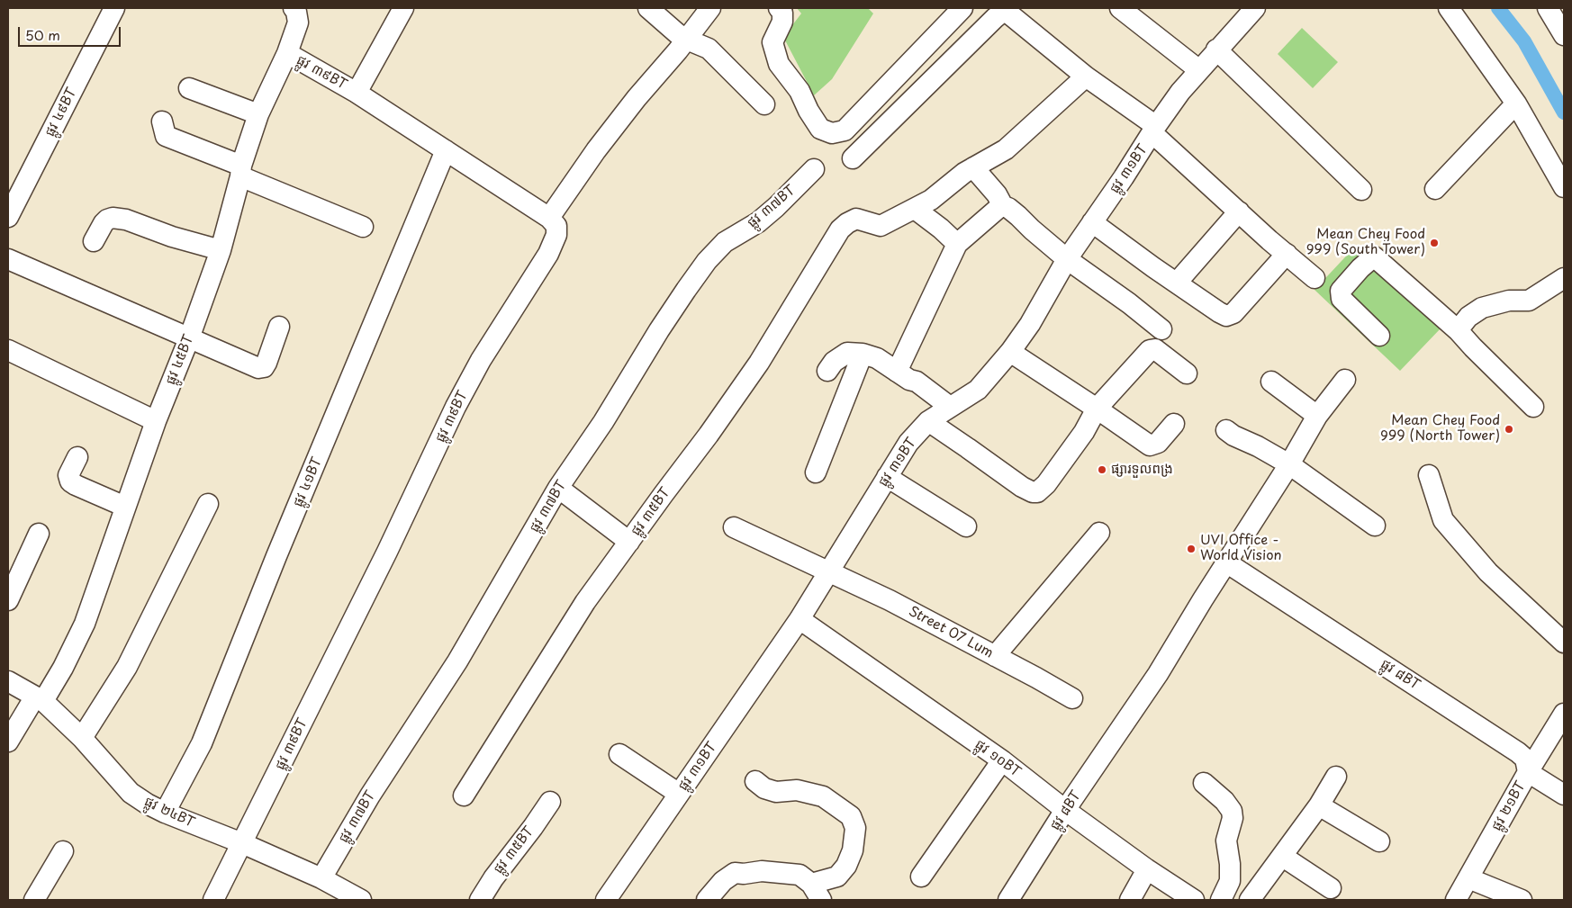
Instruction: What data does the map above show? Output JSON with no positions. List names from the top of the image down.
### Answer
{
  "streets": {
    "street": [
      "ផ្លូវ ៣៩BT",
      "ផ្លូវ ៤៩BT",
      "ផ្លូវ ៣១BT",
      "ផ្លូវ ៣៧BT",
      "ផ្លូវ ៤៥BT",
      "ផ្លូវ ៤១BT",
      "ផ្លូវ ៣៥BT",
      "Street 07 Lum",
      "ផ្លូវ ៨BT",
      "ផ្លូវ ១០BT",
      "ផ្លូវ ២១BT",
      "ផ្លូវ ២៤BT"
    ]
  },
  "crossings": [
    ["ផ្លូវ ៣៩BT", "ផ្លូវ ៤៥BT"],
    ["ផ្លូវ ៣៩BT", "ផ្លូវ ៤១BT"],
    ["ផ្លូវ ៣៩BT", "ផ្លូវ ២៤BT"],
    ["ផ្លូវ ៣១BT", "Street 07 Lum"],
    ["ផ្លូវ ៣១BT", "ផ្លូវ ១០BT"],
    ["ផ្លូវ ៣៧BT", "ផ្លូវ ២៤BT"],
    ["ផ្លូវ ៤៥BT", "ផ្លូវ ២៤BT"],
    ["ផ្លូវ ៤១BT", "ផ្លូវ ២៤BT"],
    ["ផ្លូវ ៨BT", "ផ្លូវ ១០BT"],
    ["ផ្លូវ ៨BT", "ផ្លូវ ២១BT"]
  ],
  "places": [
    "Mean Chey Food 999 (South Tower)",
    "Mean Chey Food 999 (North Tower)",
    "ផ្សារទួលពង្រ",
    "UVI Office - World Vision"
  ],
  "scale_bar": "50 m"
}
